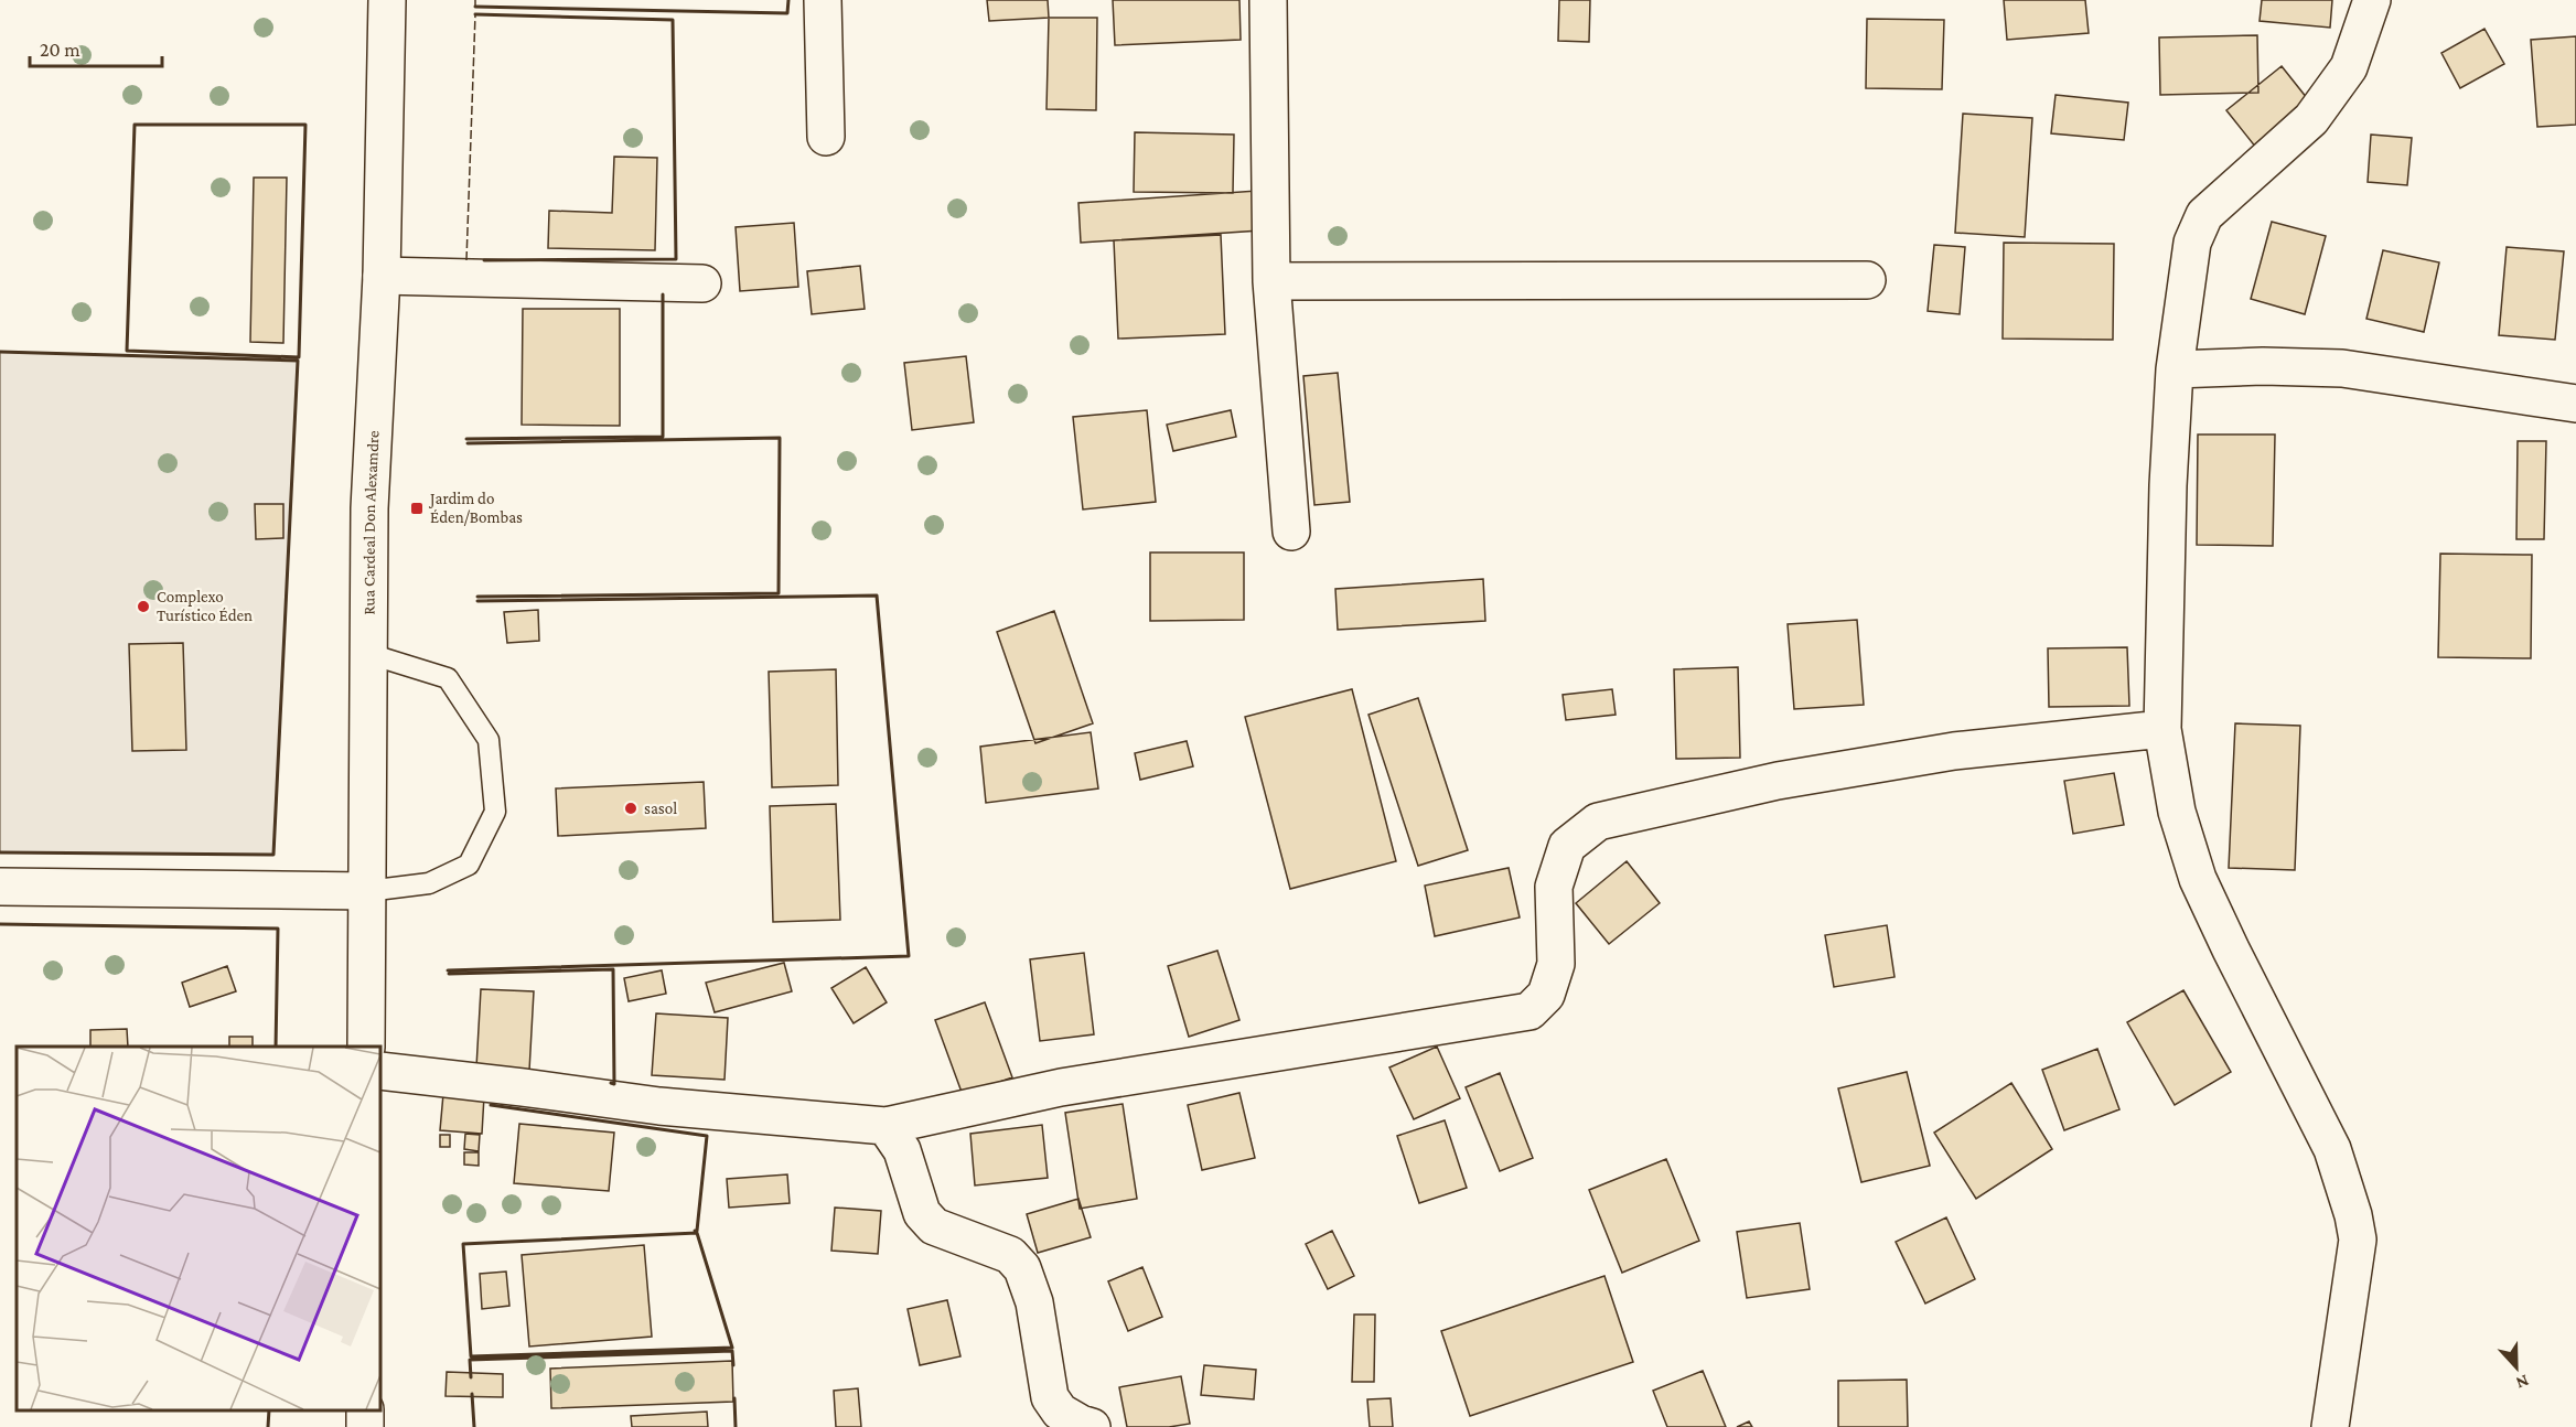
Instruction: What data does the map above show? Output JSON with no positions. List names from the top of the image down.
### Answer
{
  "streets": {
    "street": ["Rua Cardeal Don Alexamdre"]
  },
  "places": {
    "transit": ["Jardim do Éden/Bombas"],
    "other": ["Complexo Turístico Éden", "sasol"]
  },
  "scale_bar": "20 m",
  "north": "bottom"
}
